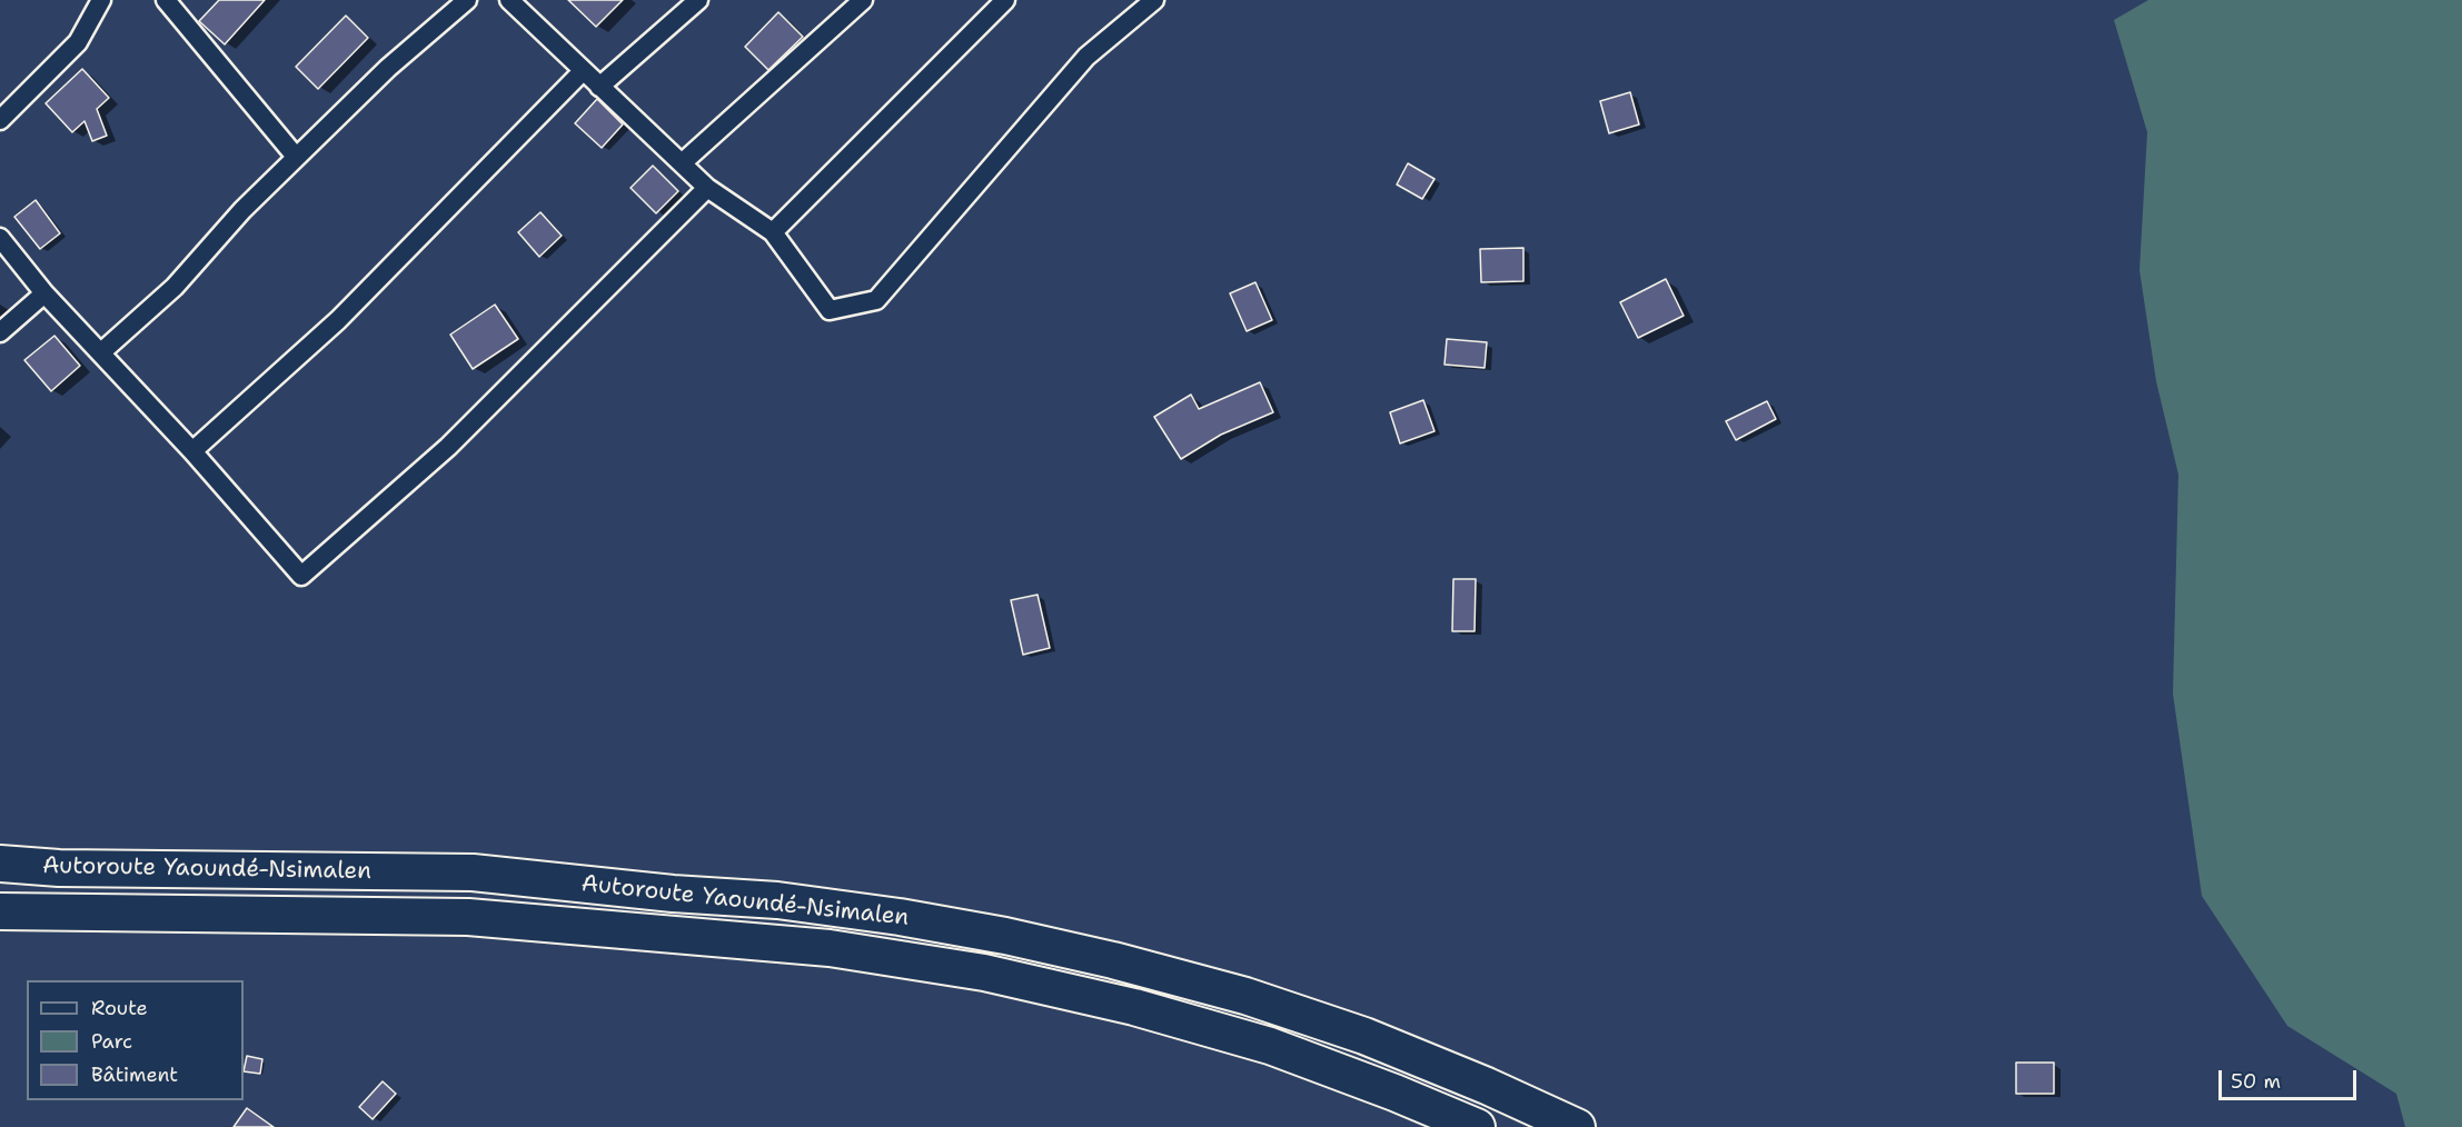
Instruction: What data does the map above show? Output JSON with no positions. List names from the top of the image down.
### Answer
{
  "streets": {
    "highway": ["Autoroute Yaoundé-Nsimalen"]
  },
  "legend": ["Route", "Parc", "Bâtiment"],
  "scale_bar": "50 m"
}
